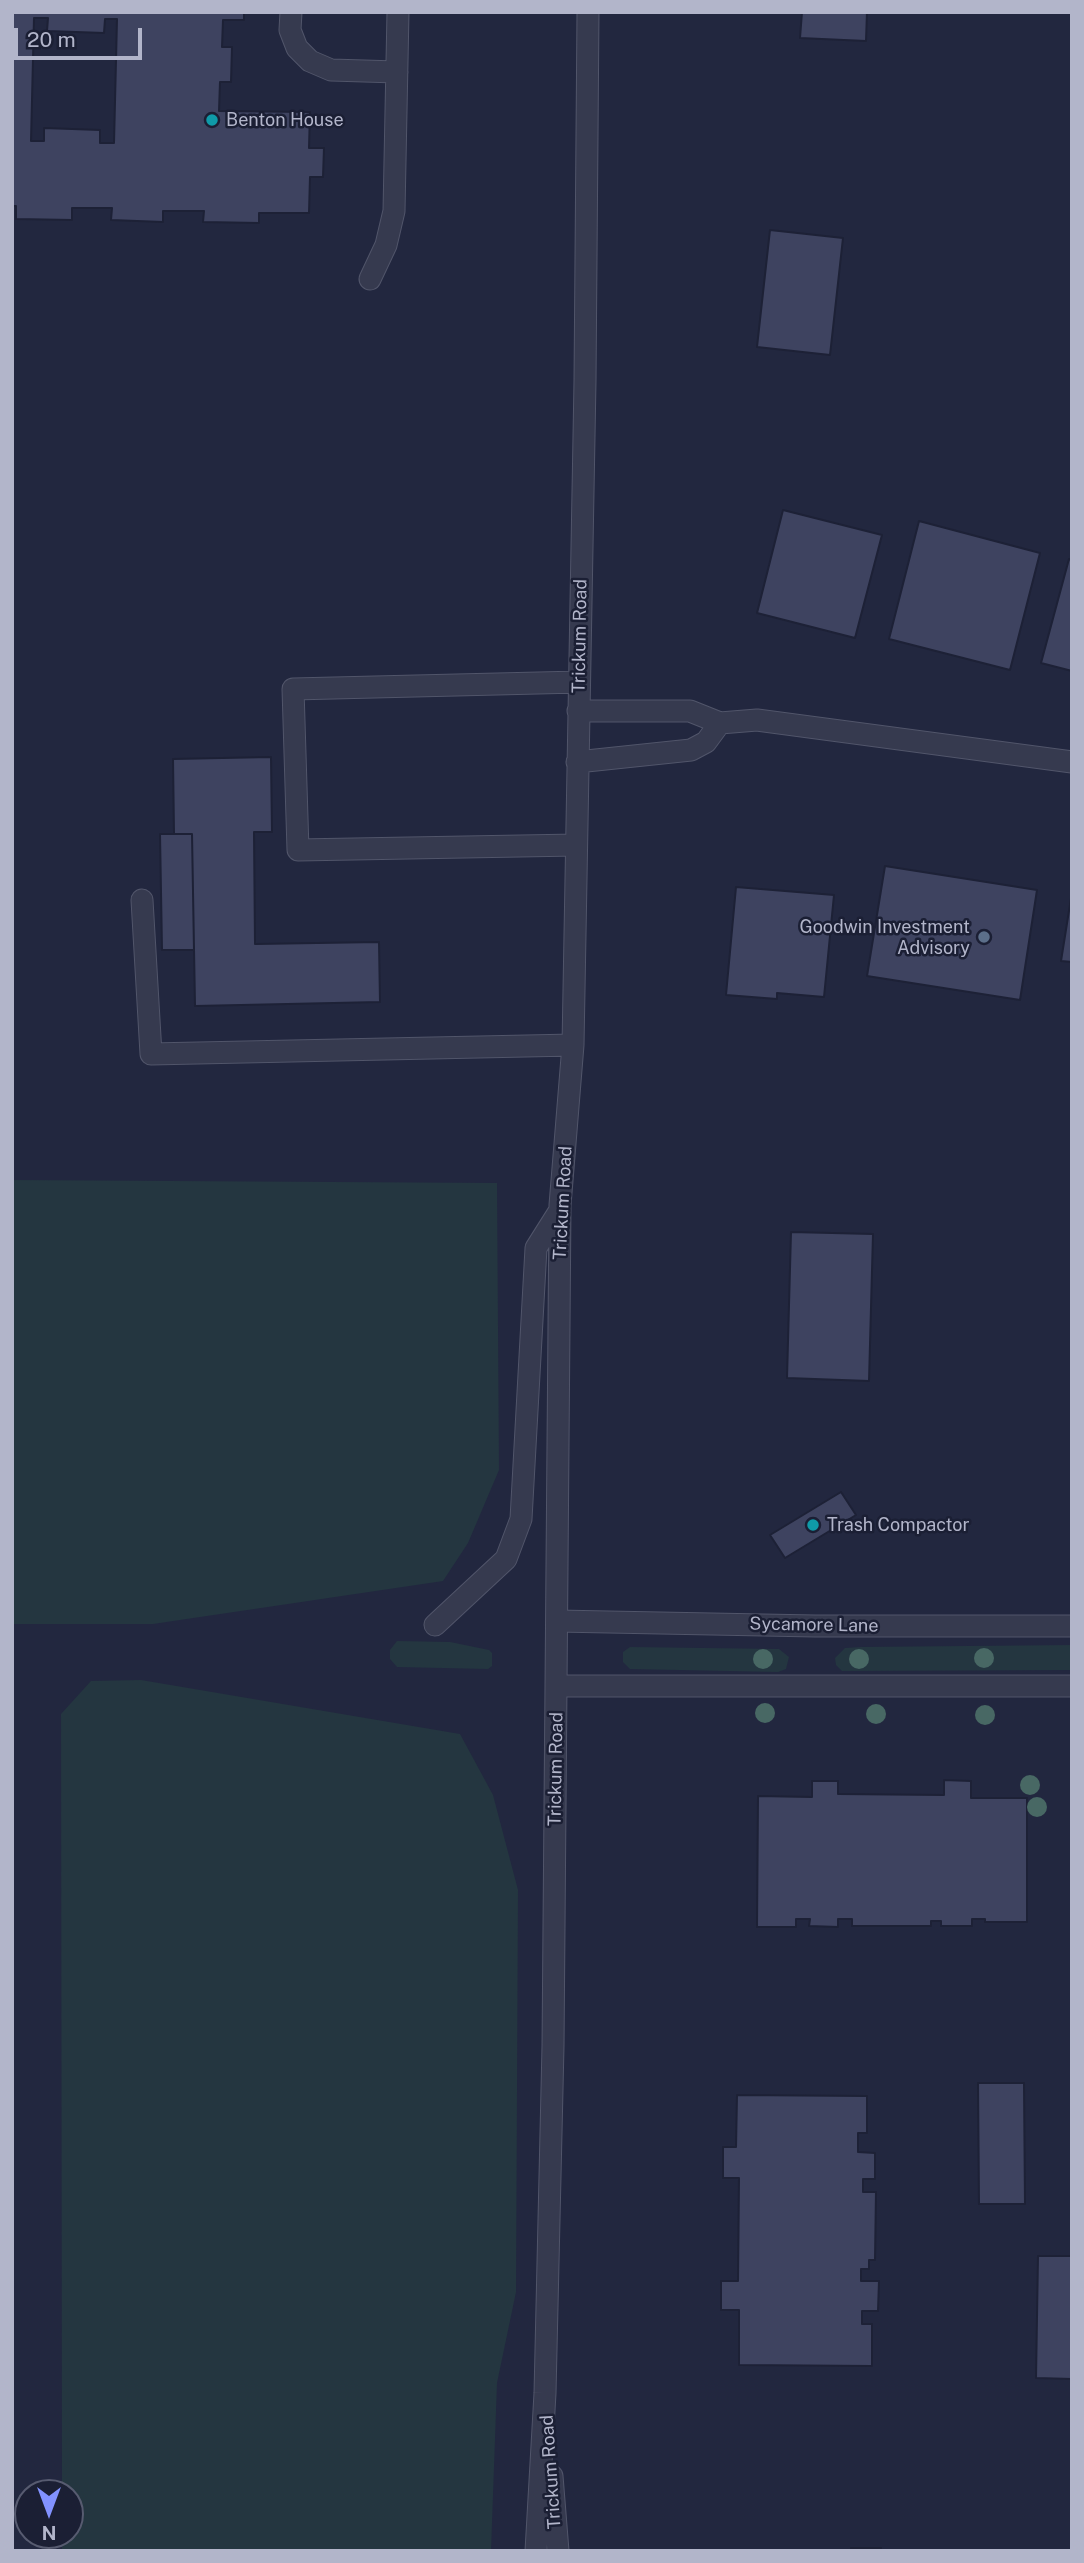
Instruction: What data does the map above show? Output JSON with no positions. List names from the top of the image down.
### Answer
{
  "streets": {
    "street": ["Trickum Road", "Sycamore Lane"]
  },
  "crossings": [
    ["Trickum Road", "Sycamore Lane"]
  ],
  "places": ["Benton House", "Goodwin Investment Advisory", "Trash Compactor"],
  "scale_bar": "20 m",
  "north": "bottom"
}
